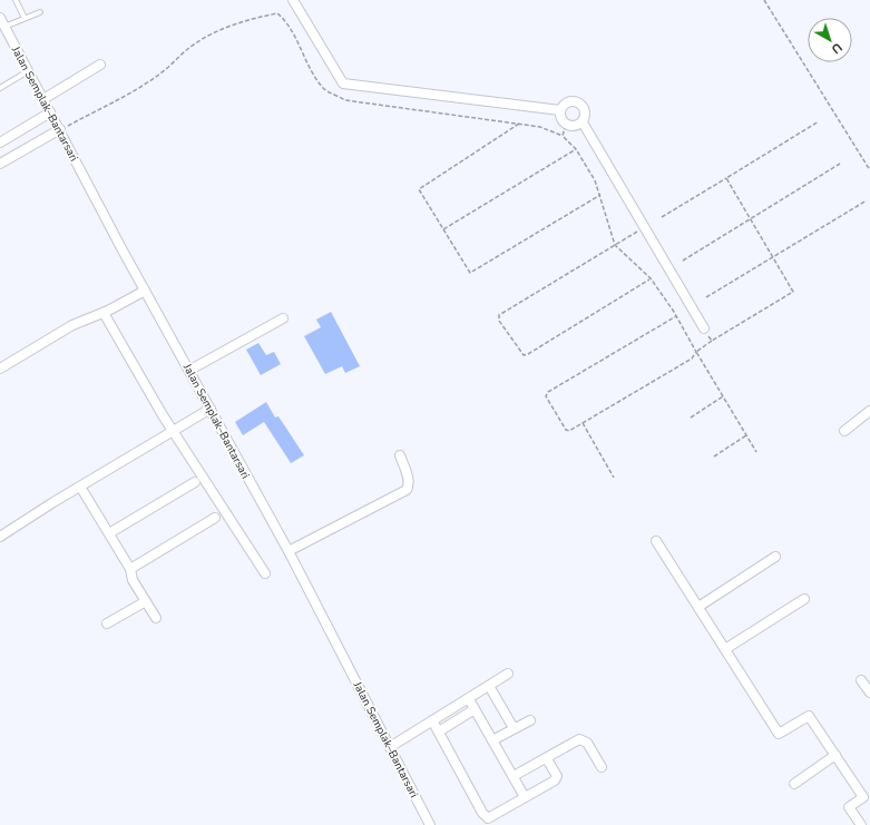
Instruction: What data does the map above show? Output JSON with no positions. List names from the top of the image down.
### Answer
{
  "streets": {
    "street": ["Jalan Semplak–Bantarsari"]
  },
  "north": "bottom right"
}
